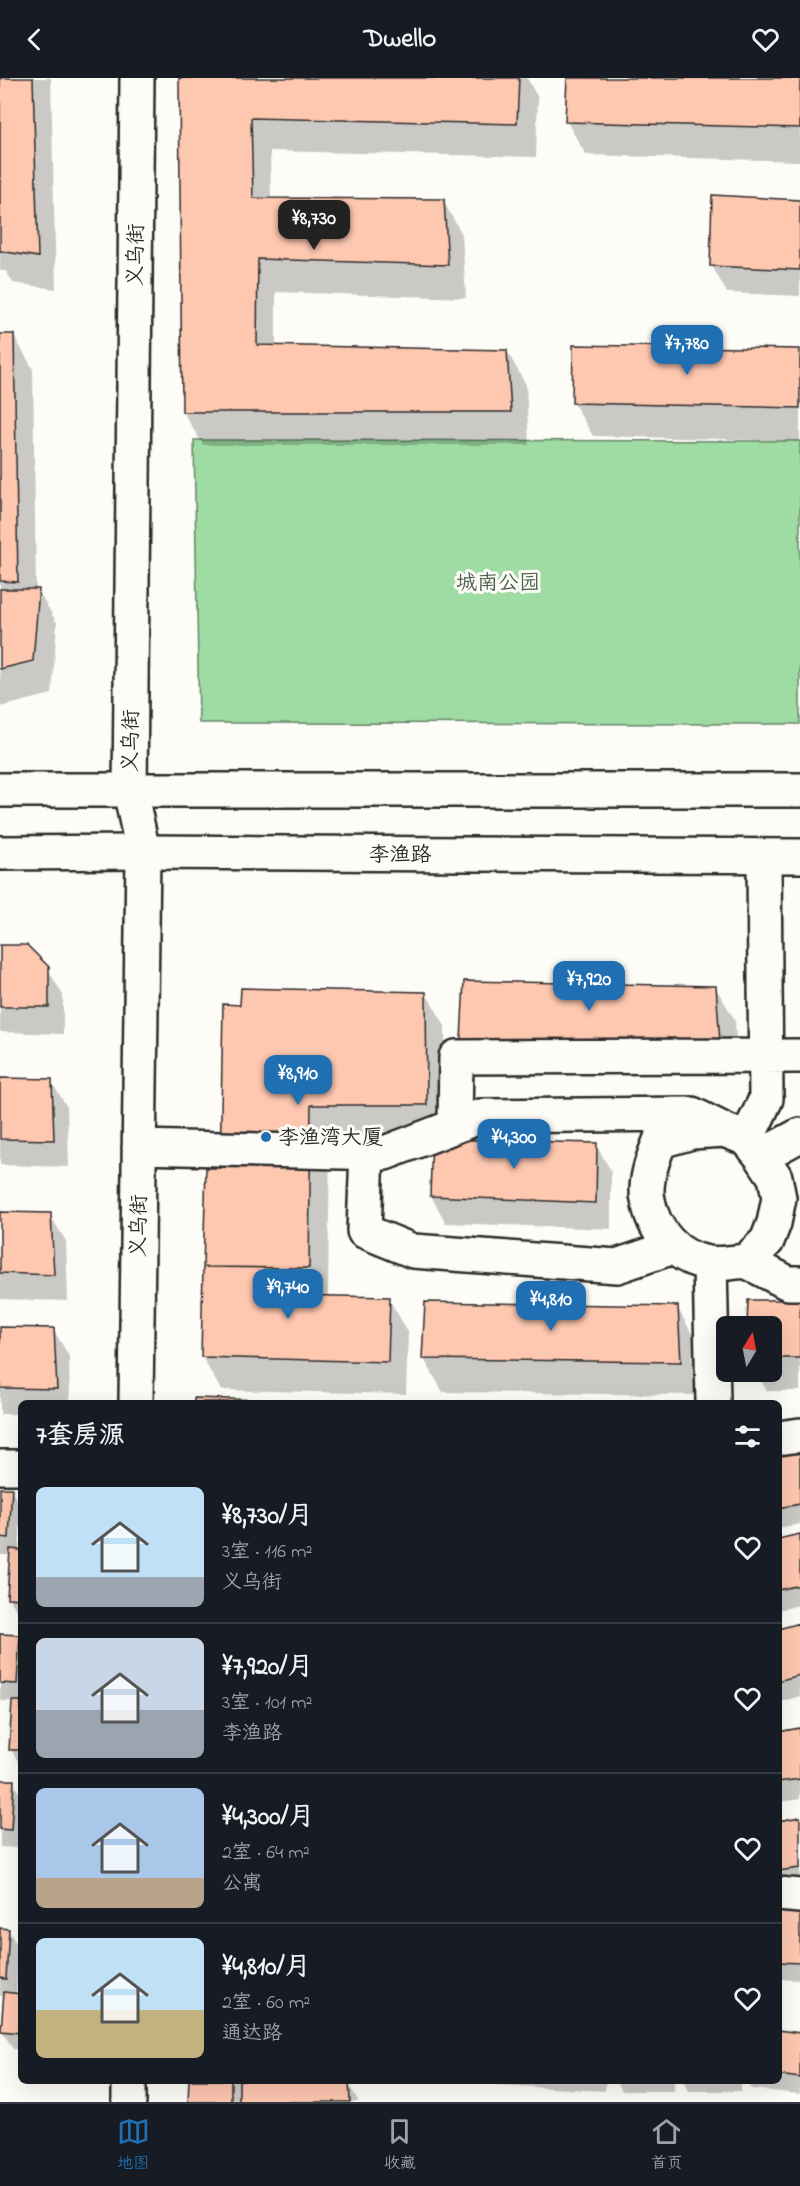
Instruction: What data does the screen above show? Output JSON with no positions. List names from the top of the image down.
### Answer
{
  "streets": {
    "main road": ["义乌街", "李渔路"]
  },
  "crossings": [
    ["义乌街", "李渔路"]
  ],
  "parks": ["城南公园"],
  "places": ["李渔湾大厦"],
  "north": "top",
  "page": {
    "header": "Dwello",
    "price": [
      "¥8,730",
      "¥7,780",
      "¥7,920",
      "¥8,910",
      "¥4,300",
      "¥9,740",
      "¥4,810"
    ],
    "heading": "7套房源",
    "list": [
      {
        "name": "¥8,730/月",
        "note": "3室 · 116 m² · 义乌街"
      },
      {
        "name": "¥7,920/月",
        "note": "3室 · 101 m² · 李渔路"
      },
      {
        "name": "¥4,300/月",
        "note": "2室 · 64 m² · 公寓"
      },
      {
        "name": "¥4,810/月",
        "note": "2室 · 60 m² · 通达路"
      }
    ],
    "tabs": ["地图", "收藏", "首页"]
  }
}
